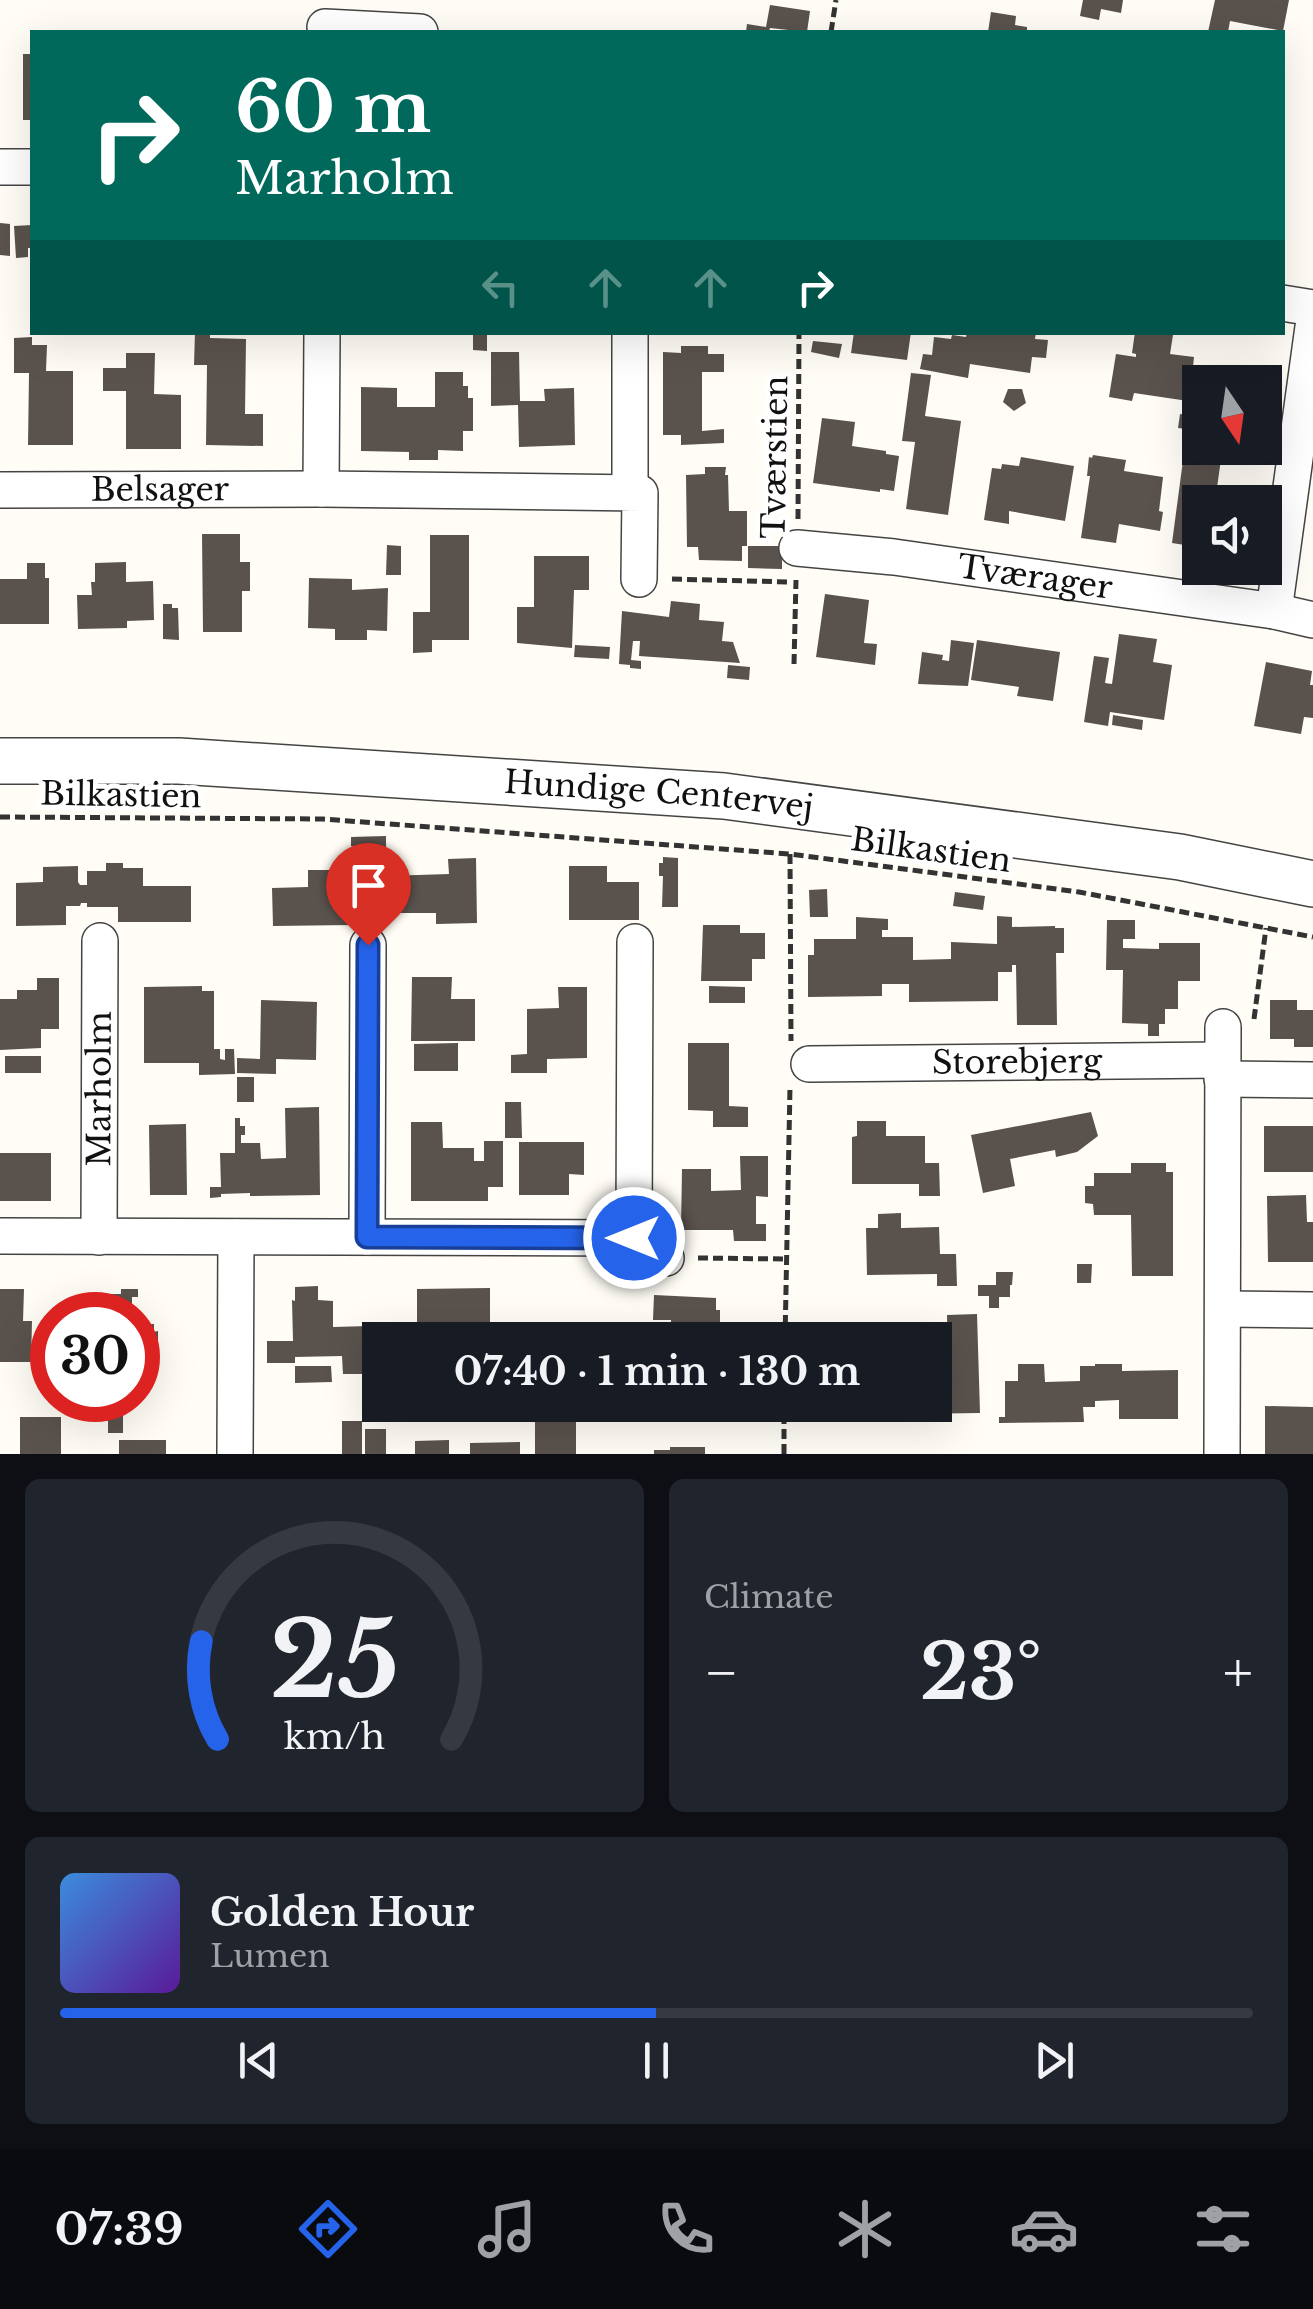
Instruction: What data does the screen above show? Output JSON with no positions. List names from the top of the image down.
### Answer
{
  "streets": {
    "street": [
      "Belsager",
      "Tværager",
      "Hundige Centervej",
      "Storebjerg",
      "Marholm"
    ],
    "path": ["Tværstien", "Bilkastien"]
  },
  "crossings": [
    ["Tværstien", "Tværager"]
  ],
  "north": "bottom",
  "page": {
    "turn": ["60 m", "Marholm"],
    "limit": "30",
    "trip": "07:40 · 1 min · 130 m",
    "tile": "Climate",
    "heat": ["−", "23°", "+"],
    "song": ["Golden Hour", "Lumen"],
    "tabs": "07:39",
    "gauge": ["25", "km/h"]
  }
}
